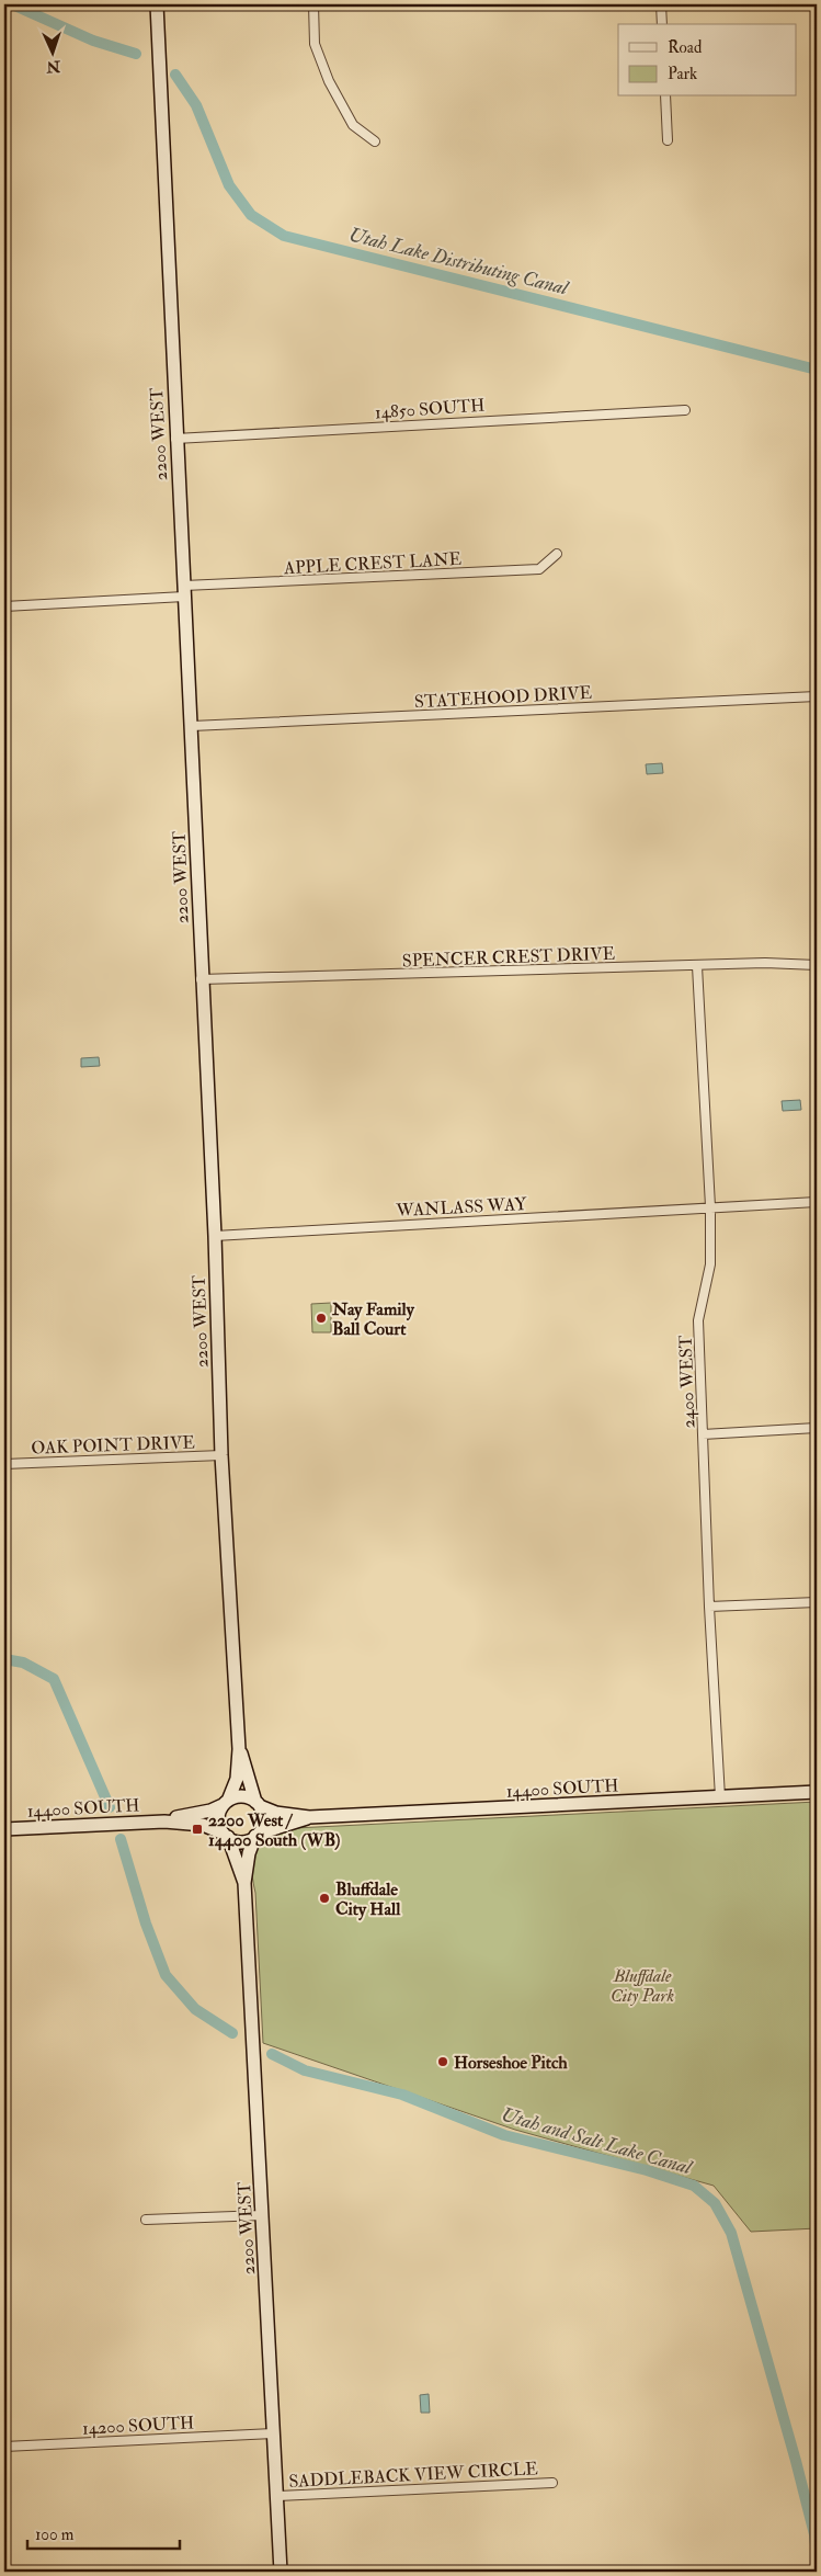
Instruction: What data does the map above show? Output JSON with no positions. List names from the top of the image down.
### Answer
{
  "streets": {
    "street": [
      "14850 SOUTH",
      "2200 WEST",
      "APPLE CREST LANE",
      "STATEHOOD DRIVE",
      "SPENCER CREST DRIVE",
      "WANLASS WAY",
      "2400 WEST",
      "OAK POINT DRIVE",
      "14400 SOUTH",
      "14200 SOUTH",
      "SADDLEBACK VIEW CIRCLE"
    ]
  },
  "crossings": [
    ["14850 SOUTH", "2200 WEST"],
    ["2200 WEST", "APPLE CREST LANE"],
    ["2200 WEST", "STATEHOOD DRIVE"],
    ["2200 WEST", "SPENCER CREST DRIVE"],
    ["2200 WEST", "WANLASS WAY"],
    ["2200 WEST", "OAK POINT DRIVE"],
    ["2200 WEST", "14400 SOUTH"],
    ["2200 WEST", "14200 SOUTH"],
    ["2200 WEST", "SADDLEBACK VIEW CIRCLE"],
    ["SPENCER CREST DRIVE", "2400 WEST"],
    ["WANLASS WAY", "2400 WEST"],
    ["2400 WEST", "14400 SOUTH"]
  ],
  "water": ["Utah Lake Distributing Canal", "Utah and Salt Lake Canal"],
  "parks": ["Bluffdale City Park"],
  "places": {
    "other": ["Nay Family Ball Court", "Bluffdale City Hall", "Horseshoe Pitch"],
    "transit": ["2200 West / 14400 South (WB)"]
  },
  "legend": ["Road", "Park"],
  "scale_bar": "100 m",
  "north": "bottom"
}
